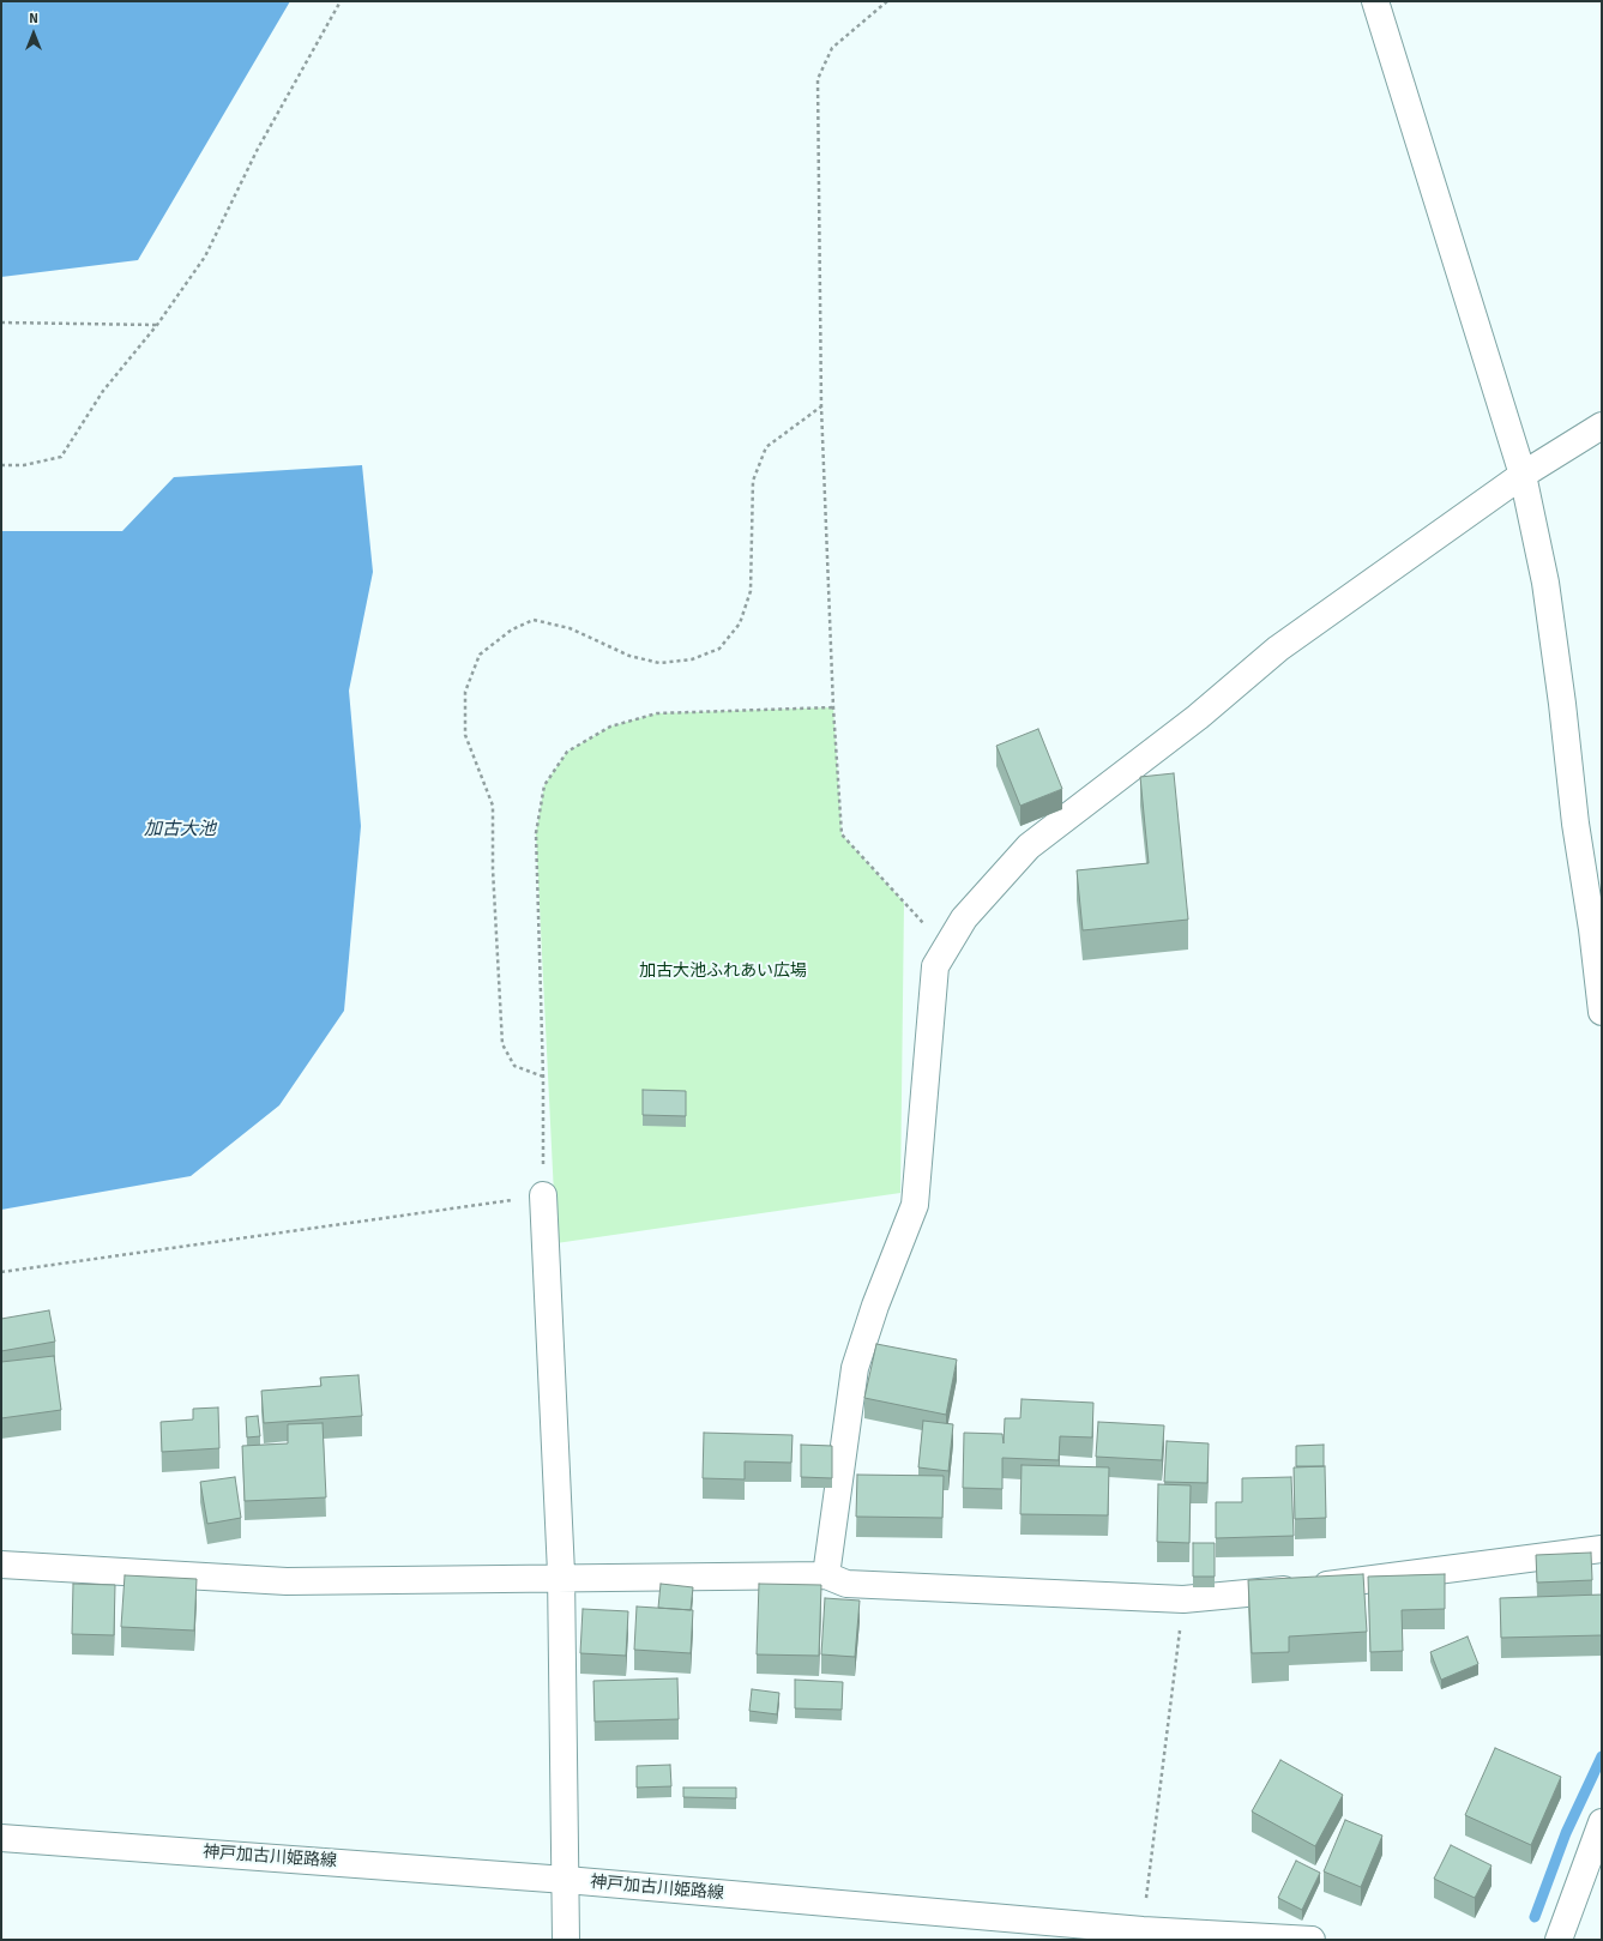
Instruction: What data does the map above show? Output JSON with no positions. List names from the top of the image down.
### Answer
{
  "streets": {
    "street": ["神戸加古川姫路線"]
  },
  "water": ["加古大池"],
  "parks": ["加古大池ふれあい広場"],
  "north": "top"
}
